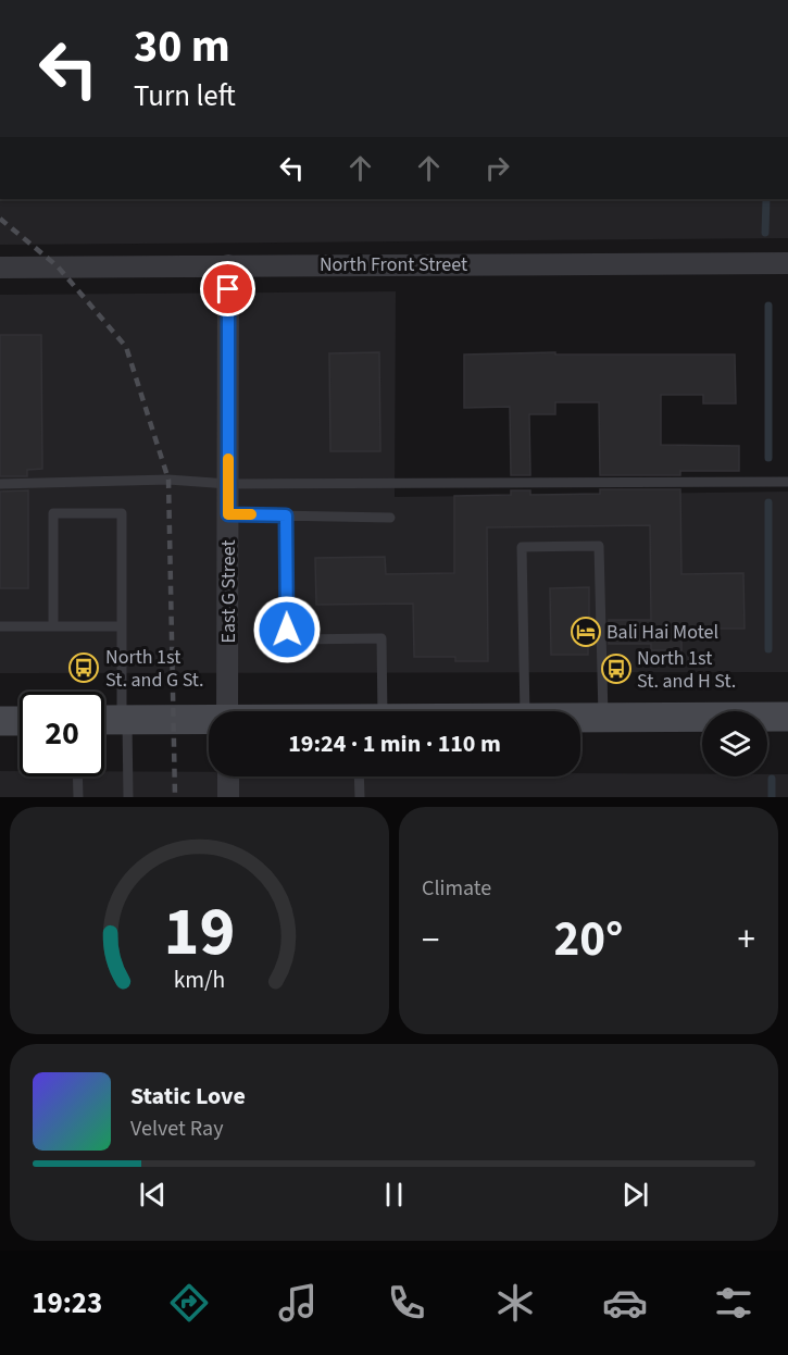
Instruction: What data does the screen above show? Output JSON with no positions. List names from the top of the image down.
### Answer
{
  "streets": {
    "street": ["North Front Street", "East G Street"]
  },
  "crossings": [
    ["North Front Street", "East G Street"]
  ],
  "places": {
    "hotel": ["Bali Hai Motel"],
    "bus stop": ["North 1st St. and G St.", "North 1st St. and H St."]
  },
  "page": {
    "turn": ["30 m", "Turn left"],
    "limit": "20",
    "trip": "19:24 · 1 min · 110 m",
    "tile": "Climate",
    "heat": ["−", "20°", "+"],
    "song": ["Static Love", "Velvet Ray"],
    "tabs": "19:23",
    "gauge": ["19", "km/h"]
  }
}
